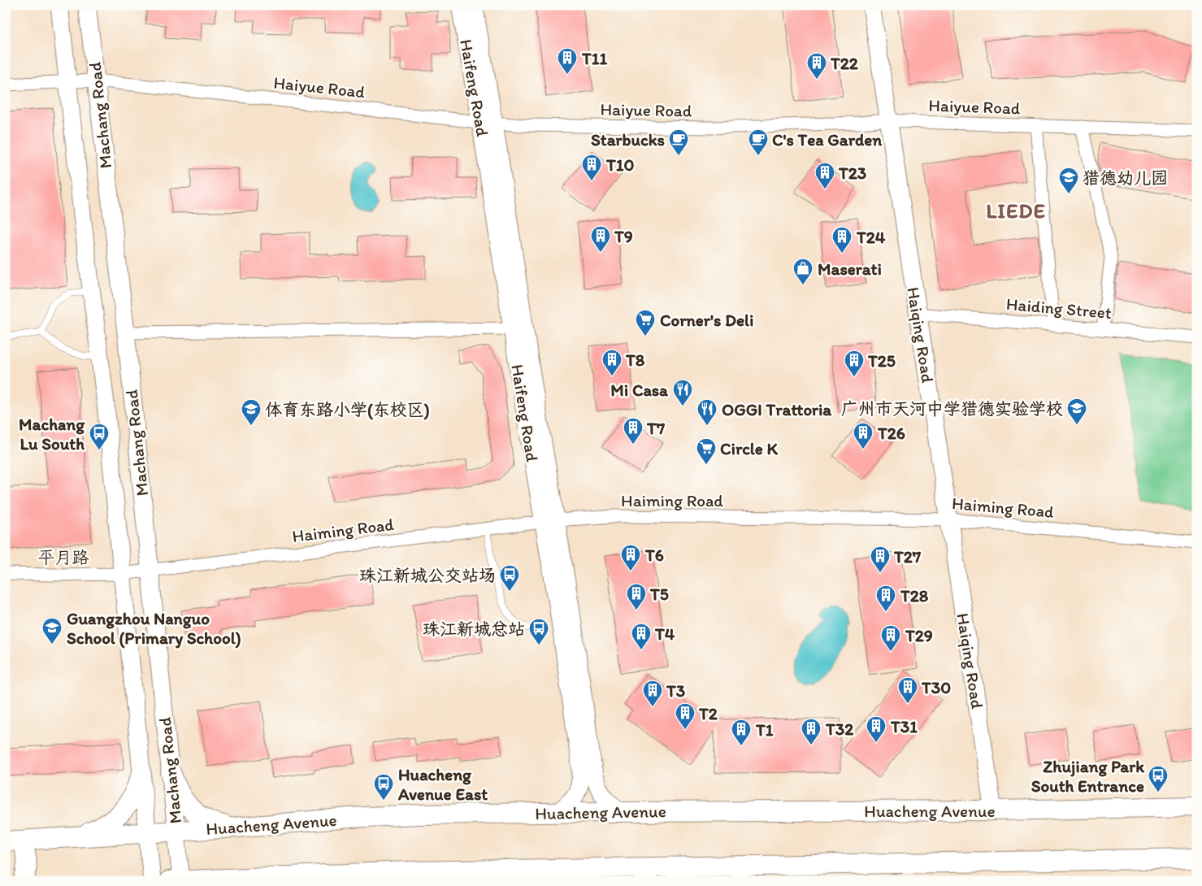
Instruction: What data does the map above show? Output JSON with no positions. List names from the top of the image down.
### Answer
{
  "streets": {
    "main road": ["Huacheng Avenue"],
    "street": [
      "Haiyue Road",
      "Haifeng Road",
      "Machang Road",
      "Haiding Street",
      "Haiqing Road",
      "Haiming Road",
      "平月路"
    ]
  },
  "crossings": [
    ["Haiyue Road", "Haifeng Road"],
    ["Haiyue Road", "Machang Road"],
    ["Haiyue Road", "Haiqing Road"],
    ["Haifeng Road", "Haiming Road"],
    ["Haifeng Road", "Huacheng Avenue"],
    ["Machang Road", "Haiming Road"],
    ["Machang Road", "平月路"],
    ["Machang Road", "Huacheng Avenue"],
    ["Haiding Street", "Haiqing Road"],
    ["Haiqing Road", "Haiming Road"],
    ["Haiqing Road", "Huacheng Avenue"],
    ["Haiming Road", "平月路"]
  ],
  "districts": ["LIEDE"],
  "places": {
    "building": [
      "T11",
      "T22",
      "T10",
      "T23",
      "T9",
      "T24",
      "T8",
      "T25",
      "T7",
      "T26",
      "T6",
      "T27",
      "T5",
      "T28",
      "T4",
      "T29",
      "T30",
      "T3",
      "T2",
      "T31",
      "T32",
      "T1"
    ],
    "cafe": ["Starbucks", "C's Tea Garden"],
    "school or university": [
      "猎德幼儿园",
      "广州市天河中学猎德实验学校",
      "体育东路小学(东校区)",
      "Guangzhou Nanguo School (Primary School)"
    ],
    "shop": ["Maserati"],
    "supermarket": ["Corner's Deli", "Circle K"],
    "restaurant": ["Mi Casa", "OGGI Trattoria"],
    "bus stop": [
      "Machang Lu South",
      "珠江新城公交站场",
      "珠江新城总站",
      "Zhujiang Park South Entrance",
      "Huacheng Avenue East"
    ]
  }
}
